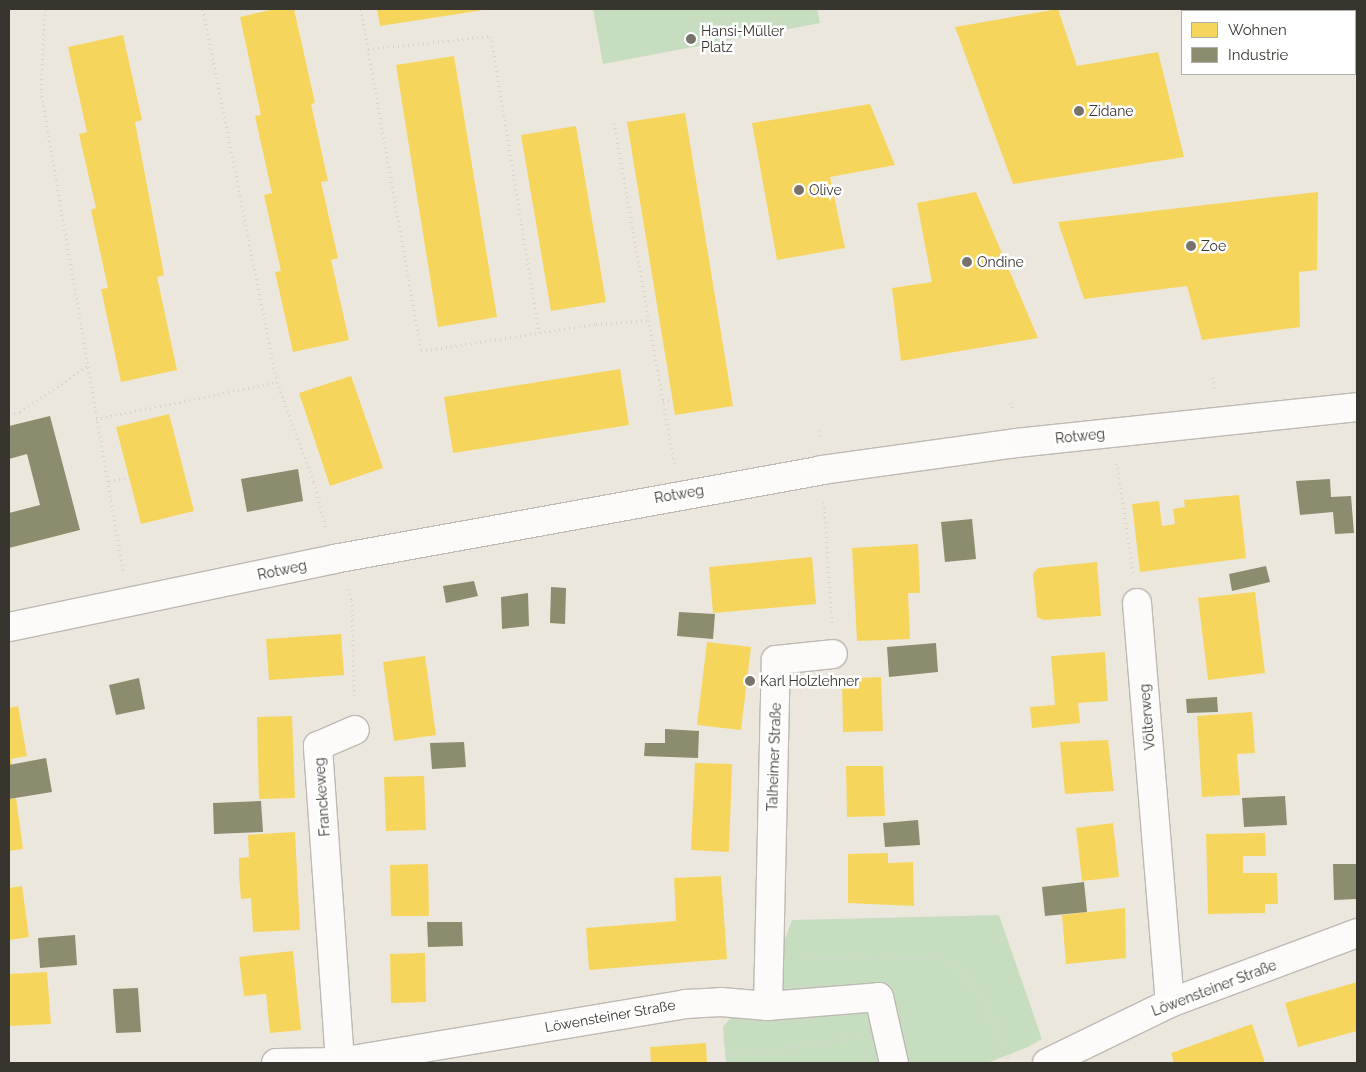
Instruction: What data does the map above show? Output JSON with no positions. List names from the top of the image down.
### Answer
{
  "streets": {
    "street": [
      "Rotweg",
      "Völterweg",
      "Talheimer Straße",
      "Franckeweg",
      "Löwensteiner Straße"
    ]
  },
  "crossings": [
    ["Völterweg", "Löwensteiner Straße"],
    ["Talheimer Straße", "Löwensteiner Straße"],
    ["Franckeweg", "Löwensteiner Straße"]
  ],
  "places": [
    "Hansi-Müller Platz",
    "Zidane",
    "Olive",
    "Zoe",
    "Ondine",
    "Karl Holzlehner"
  ],
  "legend": ["Wohnen", "Industrie"]
}
